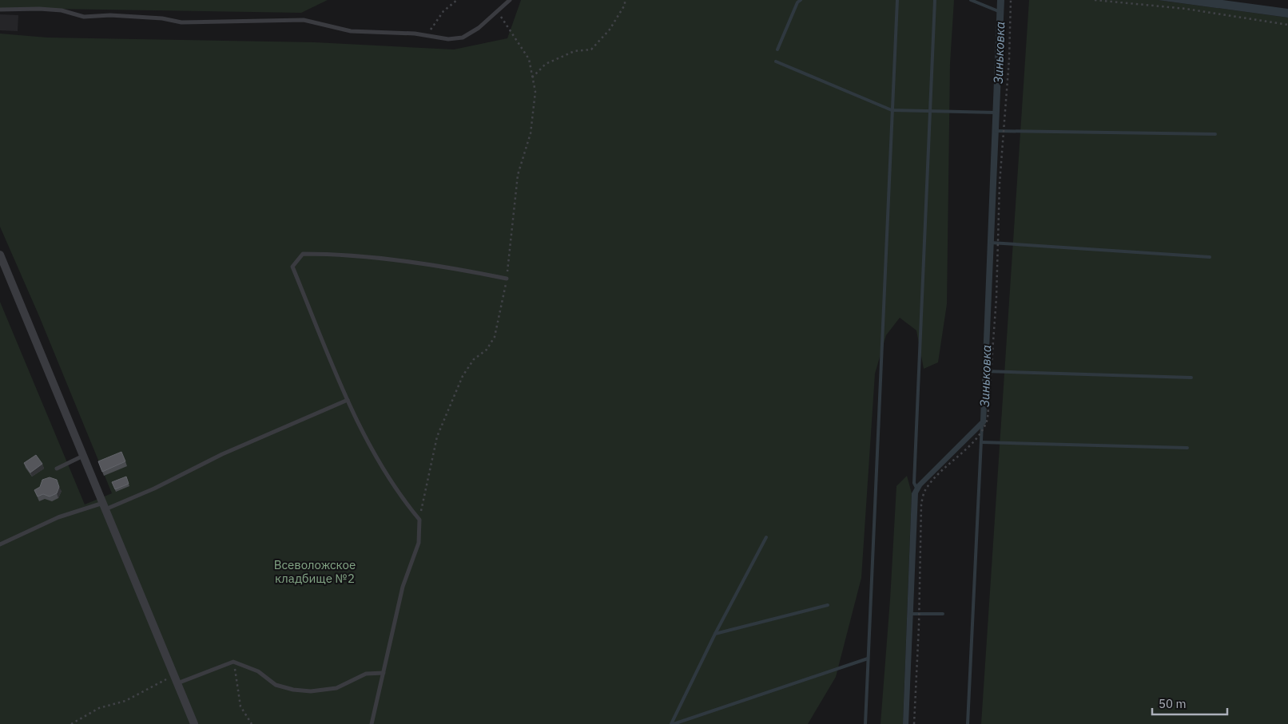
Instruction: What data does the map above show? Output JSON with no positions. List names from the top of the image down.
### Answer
{
  "water": ["Зиньковка"],
  "parks": ["Всеволожское кладбище №2"],
  "scale_bar": "50 m"
}
